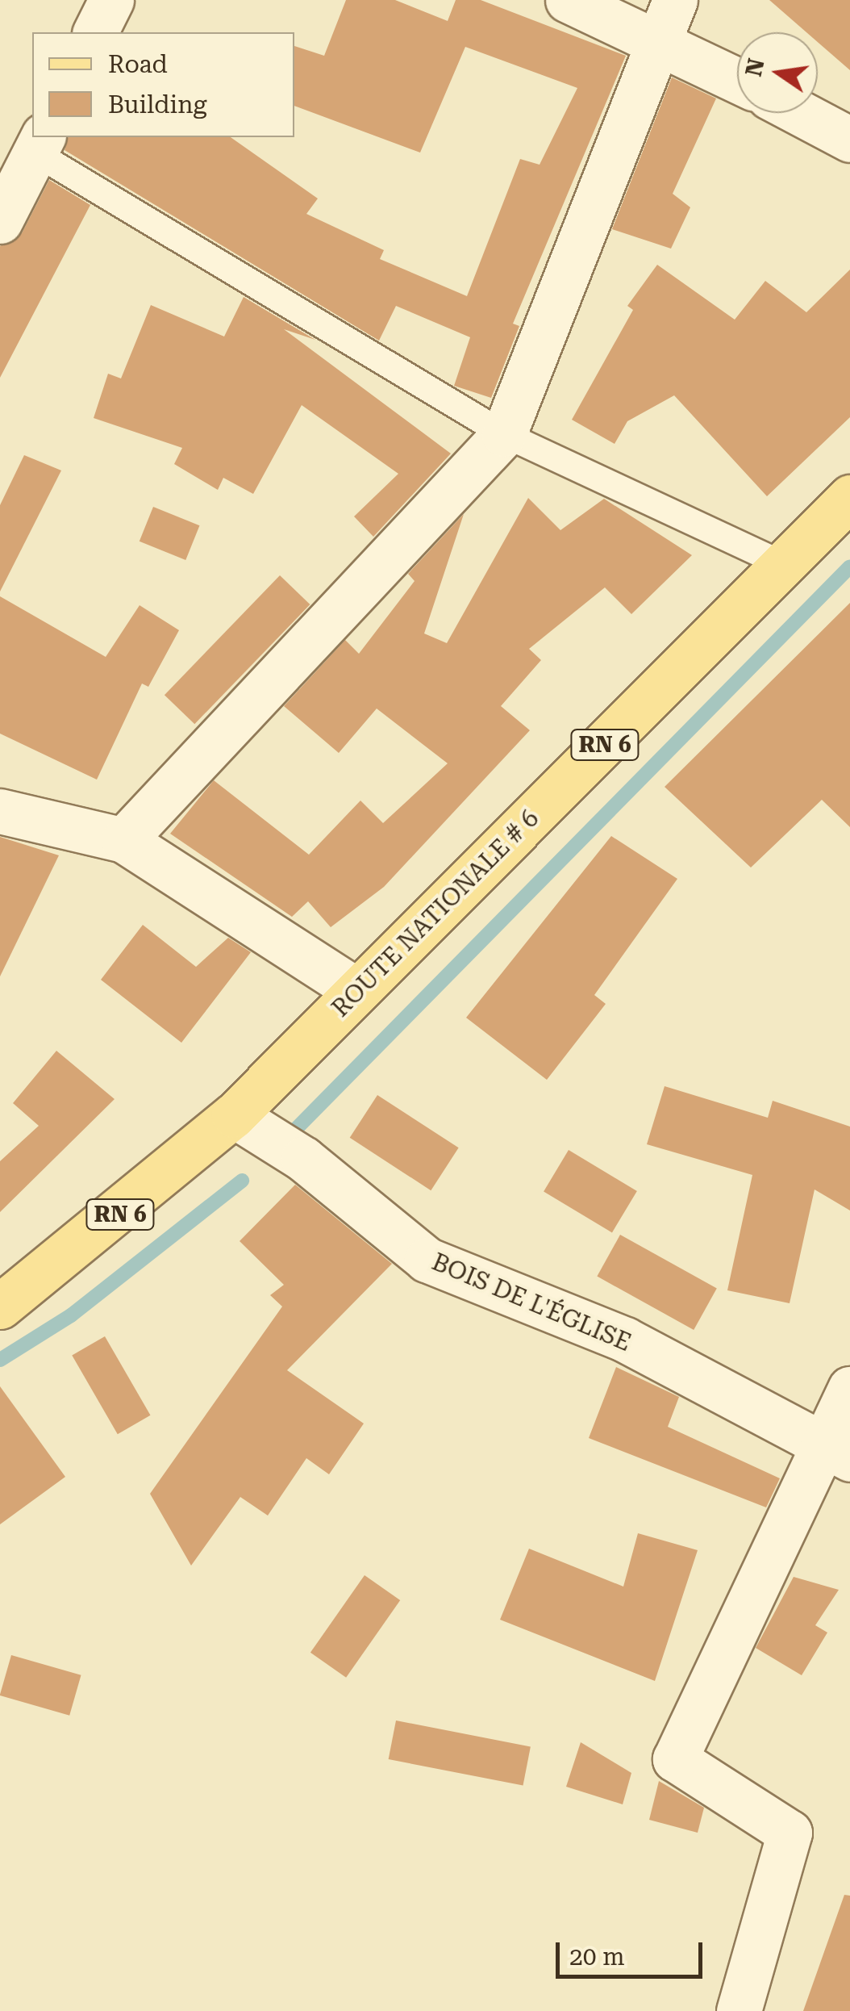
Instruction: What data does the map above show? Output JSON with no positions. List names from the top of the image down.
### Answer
{
  "streets": {
    "main road": ["RN 6", "ROUTE NATIONALE # 6"],
    "street": ["BOIS DE L'ÉGLISE"]
  },
  "crossings": [
    ["ROUTE NATIONALE # 6", "BOIS DE L'ÉGLISE"]
  ],
  "legend": ["Road", "Building"],
  "scale_bar": "20 m",
  "north": "left"
}
